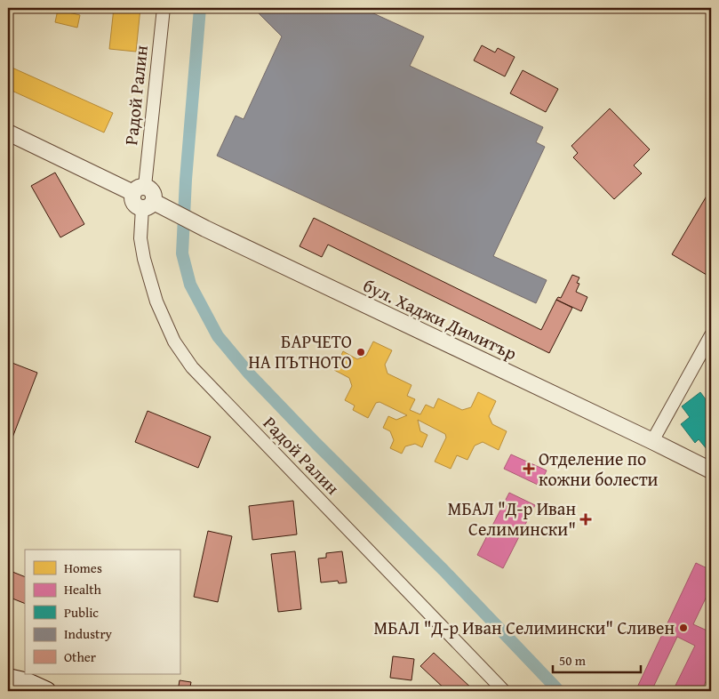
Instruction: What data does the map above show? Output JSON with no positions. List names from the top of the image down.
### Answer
{
  "streets": {
    "street": ["Радой Ралин", "бул. Хаджи Димитър"]
  },
  "crossings": [
    ["Радой Ралин", "бул. Хаджи Димитър"]
  ],
  "places": {
    "other": ["БАРЧЕТО НА ПЪТНОТО", "МБАЛ \"Д-р Иван Селимински\" Сливен"],
    "health": ["Отделение по кожни болести", "МБАЛ \"Д-р Иван Селимински\""]
  },
  "legend": [
    "Homes",
    "Health",
    "Public",
    "Industry",
    "Other"
  ],
  "scale_bar": "50 m"
}
